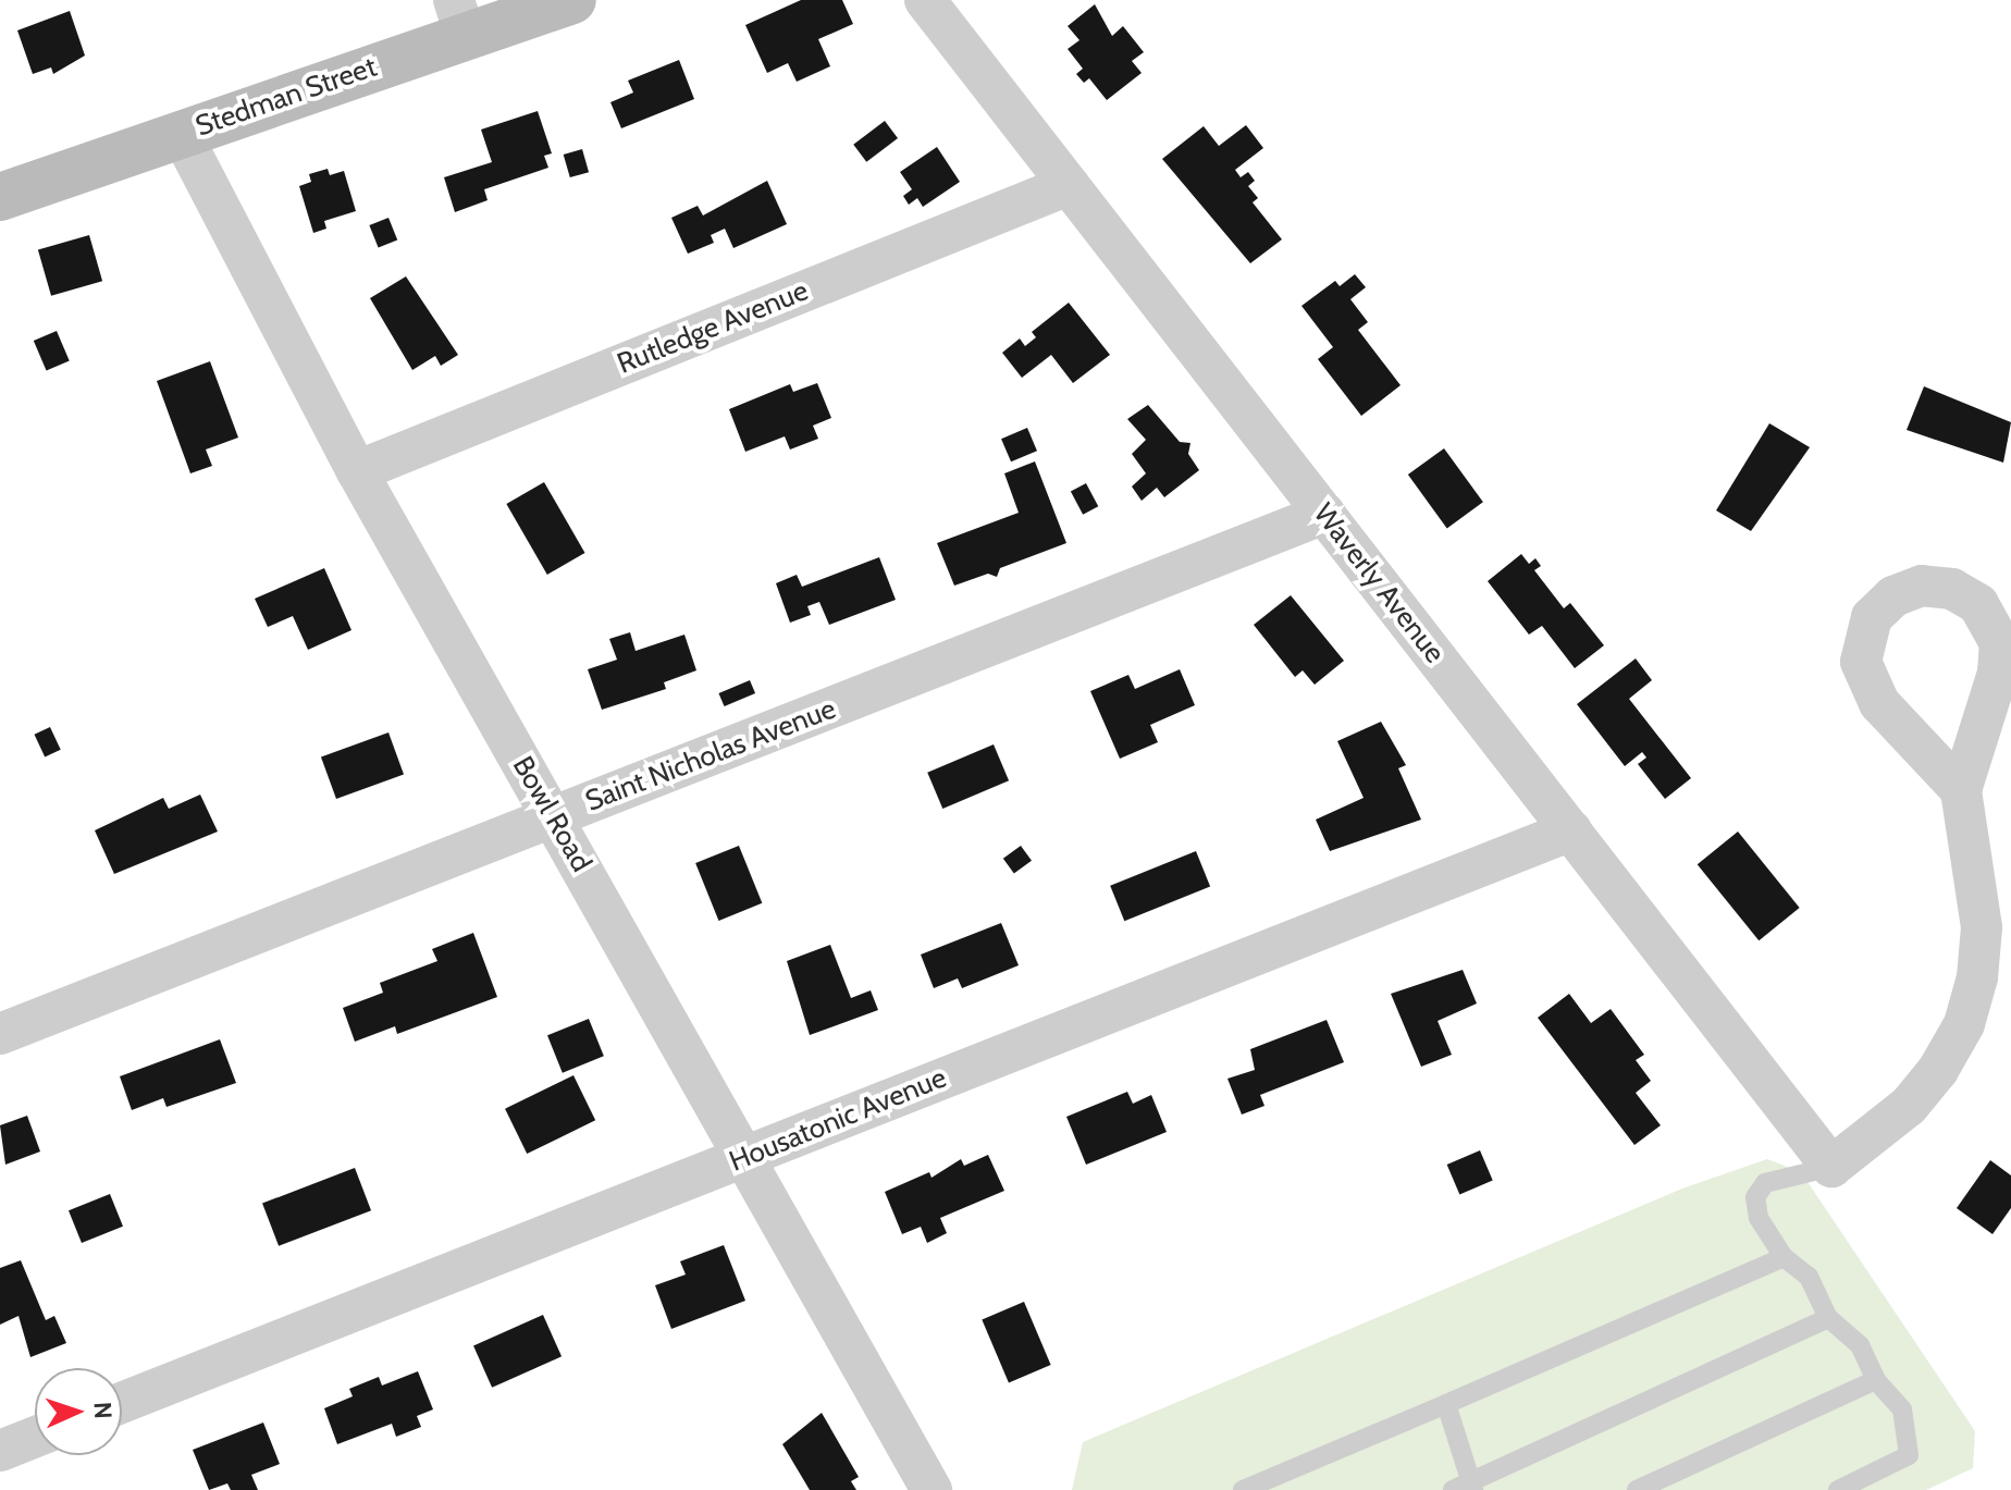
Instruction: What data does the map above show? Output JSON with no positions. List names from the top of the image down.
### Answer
{
  "streets": {
    "main road": ["Stedman Street"],
    "street": [
      "Rutledge Avenue",
      "Waverly Avenue",
      "Saint Nicholas Avenue",
      "Bowl Road",
      "Housatonic Avenue"
    ]
  },
  "crossings": [
    ["Stedman Street", "Bowl Road"],
    ["Rutledge Avenue", "Waverly Avenue"],
    ["Rutledge Avenue", "Bowl Road"],
    ["Waverly Avenue", "Saint Nicholas Avenue"],
    ["Waverly Avenue", "Housatonic Avenue"],
    ["Saint Nicholas Avenue", "Bowl Road"],
    ["Bowl Road", "Housatonic Avenue"]
  ],
  "north": "right"
}
